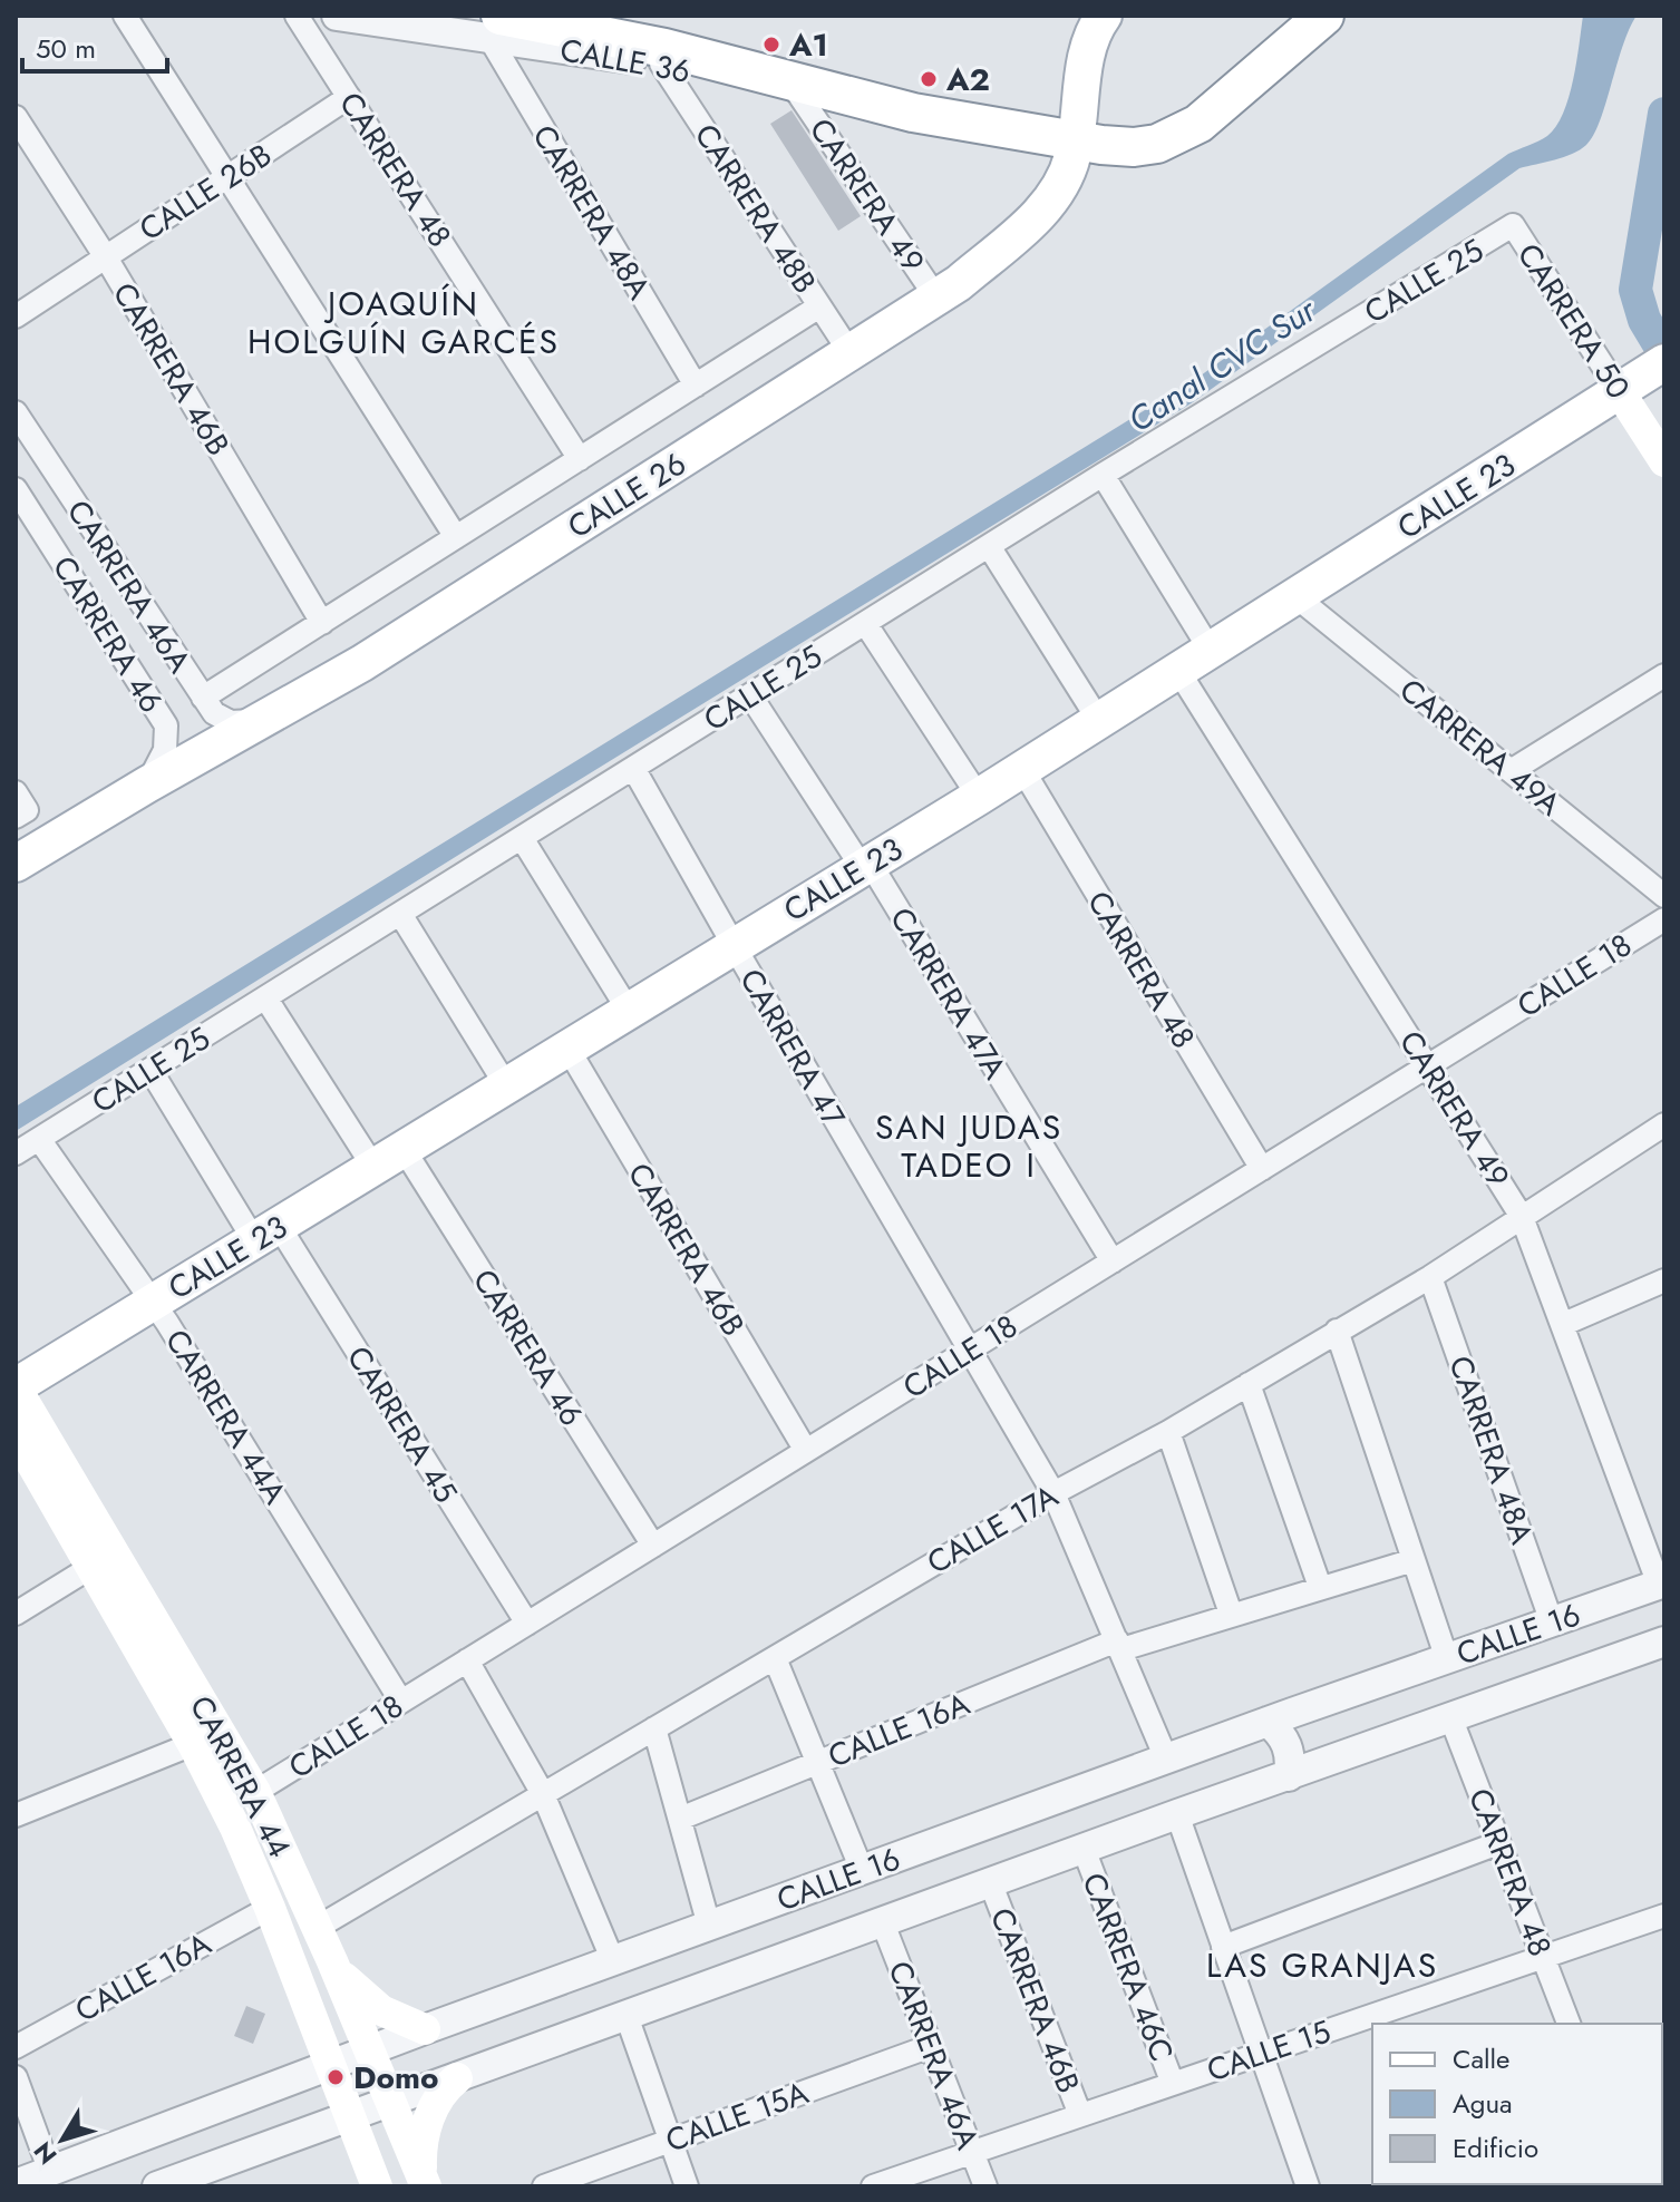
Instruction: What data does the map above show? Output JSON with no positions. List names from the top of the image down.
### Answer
{
  "streets": {
    "main road": [
      "CARRERA 50",
      "CALLE 26",
      "CALLE 23",
      "CARRERA 44"
    ],
    "street": [
      "CALLE 36",
      "CARRERA 48",
      "CALLE 26B",
      "CARRERA 49",
      "CARRERA 48B",
      "CARRERA 48A",
      "CALLE 25",
      "CARRERA 46B",
      "CARRERA 46A",
      "CARRERA 46",
      "CARRERA 49A",
      "CALLE 18",
      "CARRERA 47A",
      "CARRERA 47",
      "CARRERA 44A",
      "CARRERA 45",
      "CALLE 17A",
      "CALLE 16",
      "CALLE 16A",
      "CARRERA 46C",
      "CALLE 15",
      "CALLE 15A"
    ]
  },
  "crossings": [
    ["CALLE 36", "CARRERA 49"],
    ["CALLE 36", "CARRERA 48B"],
    ["CALLE 36", "CARRERA 48A"],
    ["CARRERA 48", "CALLE 26B"],
    ["CARRERA 48", "CALLE 26"],
    ["CARRERA 48", "CALLE 23"],
    ["CARRERA 48", "CALLE 18"],
    ["CARRERA 48", "CALLE 16"],
    ["CARRERA 48", "CALLE 15"],
    ["CALLE 26B", "CARRERA 46B"],
    ["CARRERA 49", "CALLE 26"],
    ["CARRERA 49", "CALLE 23"],
    ["CARRERA 49", "CALLE 18"],
    ["CARRERA 49", "CALLE 17A"],
    ["CARRERA 49", "CALLE 16"],
    ["CARRERA 48B", "CALLE 26"],
    ["CARRERA 48A", "CALLE 26"],
    ["CARRERA 48A", "CALLE 17A"],
    ["CARRERA 48A", "CALLE 16"],
    ["CALLE 25", "CARRERA 50"],
    ["CALLE 25", "CARRERA 46"],
    ["CALLE 25", "CARRERA 47A"],
    ["CALLE 25", "CARRERA 47"],
    ["CALLE 25", "CARRERA 44A"],
    ["CALLE 25", "CARRERA 45"],
    ["CARRERA 50", "CALLE 23"],
    ["CARRERA 46B", "CALLE 26"],
    ["CARRERA 46B", "CALLE 23"],
    ["CARRERA 46B", "CALLE 18"],
    ["CARRERA 46B", "CALLE 16"],
    ["CARRERA 46B", "CALLE 15"],
    ["CALLE 26", "CARRERA 46A"],
    ["CALLE 26", "CARRERA 46"],
    ["CALLE 23", "CARRERA 46"],
    ["CALLE 23", "CARRERA 49A"],
    ["CALLE 23", "CARRERA 47A"],
    ["CALLE 23", "CARRERA 47"],
    ["CALLE 23", "CARRERA 44A"],
    ["CALLE 23", "CARRERA 45"],
    ["CALLE 23", "CARRERA 44"],
    ["CARRERA 46A", "CALLE 16"],
    ["CARRERA 46A", "CALLE 15"],
    ["CARRERA 46A", "CALLE 15A"],
    ["CARRERA 46", "CALLE 18"],
    ["CALLE 18", "CARRERA 47A"],
    ["CALLE 18", "CARRERA 47"],
    ["CALLE 18", "CARRERA 44A"],
    ["CALLE 18", "CARRERA 45"],
    ["CALLE 18", "CARRERA 44"],
    ["CARRERA 47", "CALLE 17A"],
    ["CARRERA 47", "CALLE 16"],
    ["CARRERA 47", "CALLE 16A"],
    ["CALLE 17A", "CARRERA 44"],
    ["CALLE 16", "CARRERA 44"],
    ["CALLE 16", "CARRERA 46C"],
    ["CALLE 16A", "CARRERA 44"],
    ["CARRERA 46C", "CALLE 15"]
  ],
  "districts": ["JOAQUÍN HOLGUÍN GARCÉS", "SAN JUDAS TADEO I", "LAS GRANJAS"],
  "water": ["Canal CVC Sur"],
  "places": ["A1", "A2", "Domo"],
  "legend": ["Calle", "Agua", "Edificio"],
  "scale_bar": "50 m",
  "north": "bottom left"
}
